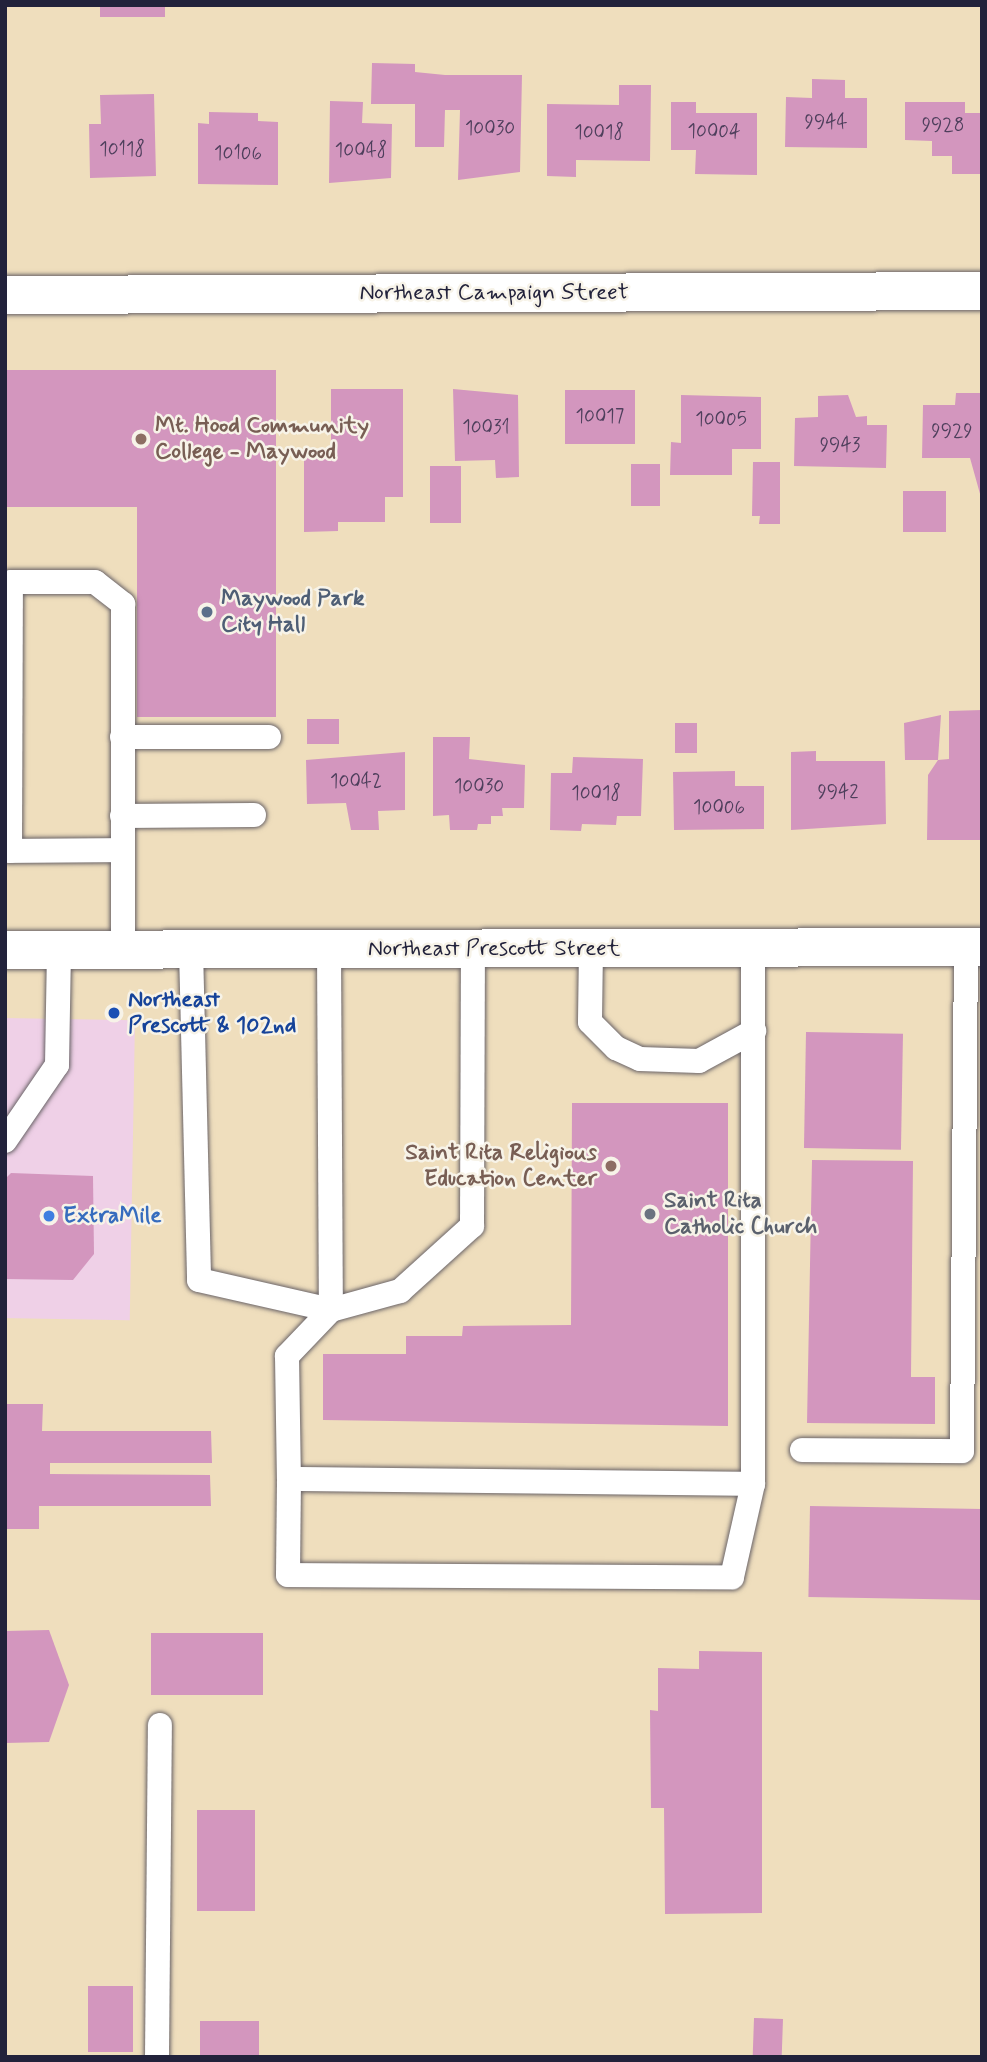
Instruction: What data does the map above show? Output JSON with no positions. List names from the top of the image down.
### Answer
{
  "streets": {
    "street": ["Northeast Campaign Street", "Northeast Prescott Street"]
  },
  "places": [
    "Mt. Hood Community College - Maywood",
    "Maywood Park City Hall",
    "Northeast Prescott & 102nd",
    "Saint Rita Religious Education Center",
    "Saint Rita Catholic Church",
    "ExtraMile"
  ],
  "house_numbers": [
    "9944",
    "9928",
    "10030",
    "10004",
    "10018",
    "10118",
    "10048",
    "10106",
    "10017",
    "10005",
    "10031",
    "9929",
    "9943",
    "10042",
    "10030",
    "9942",
    "10018",
    "10006"
  ]
}
